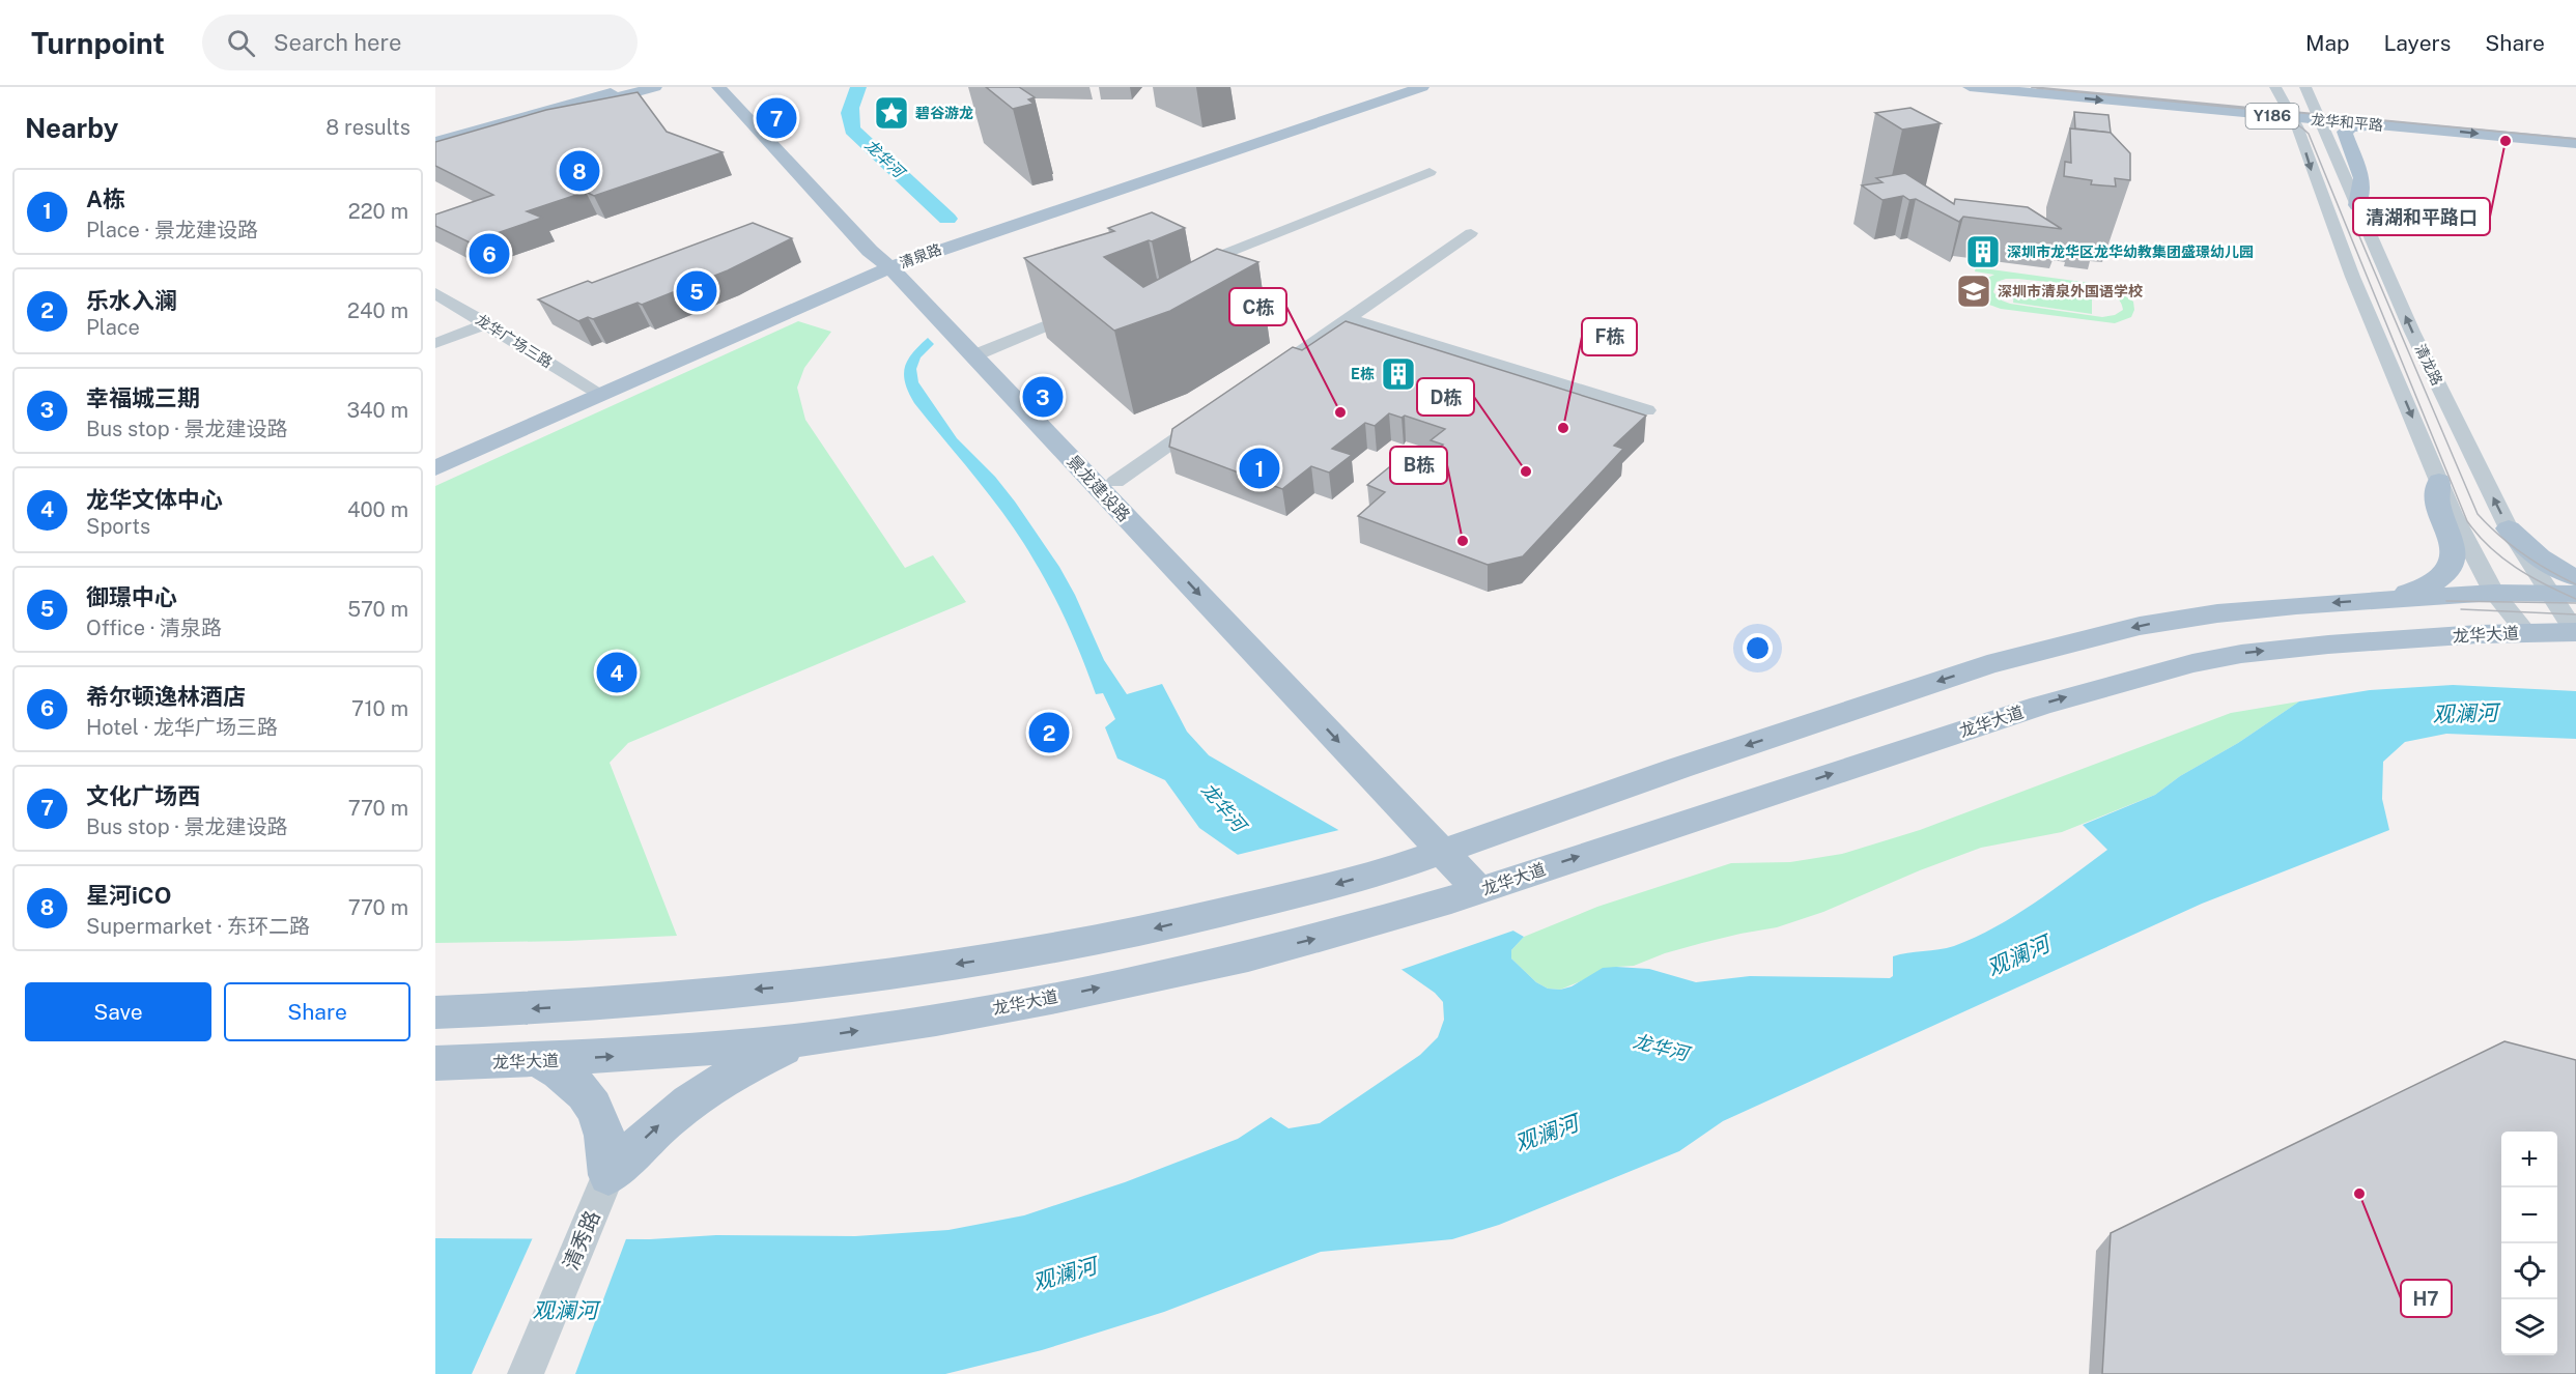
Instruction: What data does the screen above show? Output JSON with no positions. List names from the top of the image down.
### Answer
{
  "streets": {
    "main road": [
      "Y186",
      "龙华和平路",
      "清泉路",
      "景龙建设路",
      "龙华大道"
    ],
    "street": ["龙华广场三路", "清龙路", "清秀路"]
  },
  "crossings": [
    ["龙华和平路", "清龙路"],
    ["清泉路", "龙华广场三路"],
    ["清泉路", "景龙建设路"],
    ["清龙路", "龙华大道"],
    ["景龙建设路", "龙华大道"]
  ],
  "water": ["龙华河", "观澜河"],
  "places": {
    "place": ["碧谷游龙"],
    "other": [
      "清湖和平路口",
      "C栋",
      "F栋",
      "D栋",
      "B栋",
      "H7"
    ],
    "building": ["深圳市龙华区龙华幼教集团盛璟幼儿园", "E栋"],
    "school or university": ["深圳市清泉外国语学校"]
  },
  "page": {
    "header": "Turnpoint",
    "search": "Search here",
    "nav": ["Map", "Layers", "Share"],
    "heading": ["Nearby", "8 results"],
    "pins": [
      "7",
      "8",
      "6",
      "5",
      "3",
      "1",
      "4",
      "2"
    ],
    "list": [
      {
        "mark": "1",
        "name": "A栋",
        "note": "Place · 景龙建设路",
        "value": "220 m"
      },
      {
        "mark": "2",
        "name": "乐水入澜",
        "note": "Place",
        "value": "240 m"
      },
      {
        "mark": "3",
        "name": "幸福城三期",
        "note": "Bus stop · 景龙建设路",
        "value": "340 m"
      },
      {
        "mark": "4",
        "name": "龙华文体中心",
        "note": "Sports",
        "value": "400 m"
      },
      {
        "mark": "5",
        "name": "御璟中心",
        "note": "Office · 清泉路",
        "value": "570 m"
      },
      {
        "mark": "6",
        "name": "希尔顿逸林酒店",
        "note": "Hotel · 龙华广场三路",
        "value": "710 m"
      },
      {
        "mark": "7",
        "name": "文化广场西",
        "note": "Bus stop · 景龙建设路",
        "value": "770 m"
      },
      {
        "mark": "8",
        "name": "星河iCO",
        "note": "Supermarket · 东环二路",
        "value": "770 m"
      }
    ],
    "buttons": ["Save", "Share"],
    "map_buttons": ["+", "−"]
  }
}
